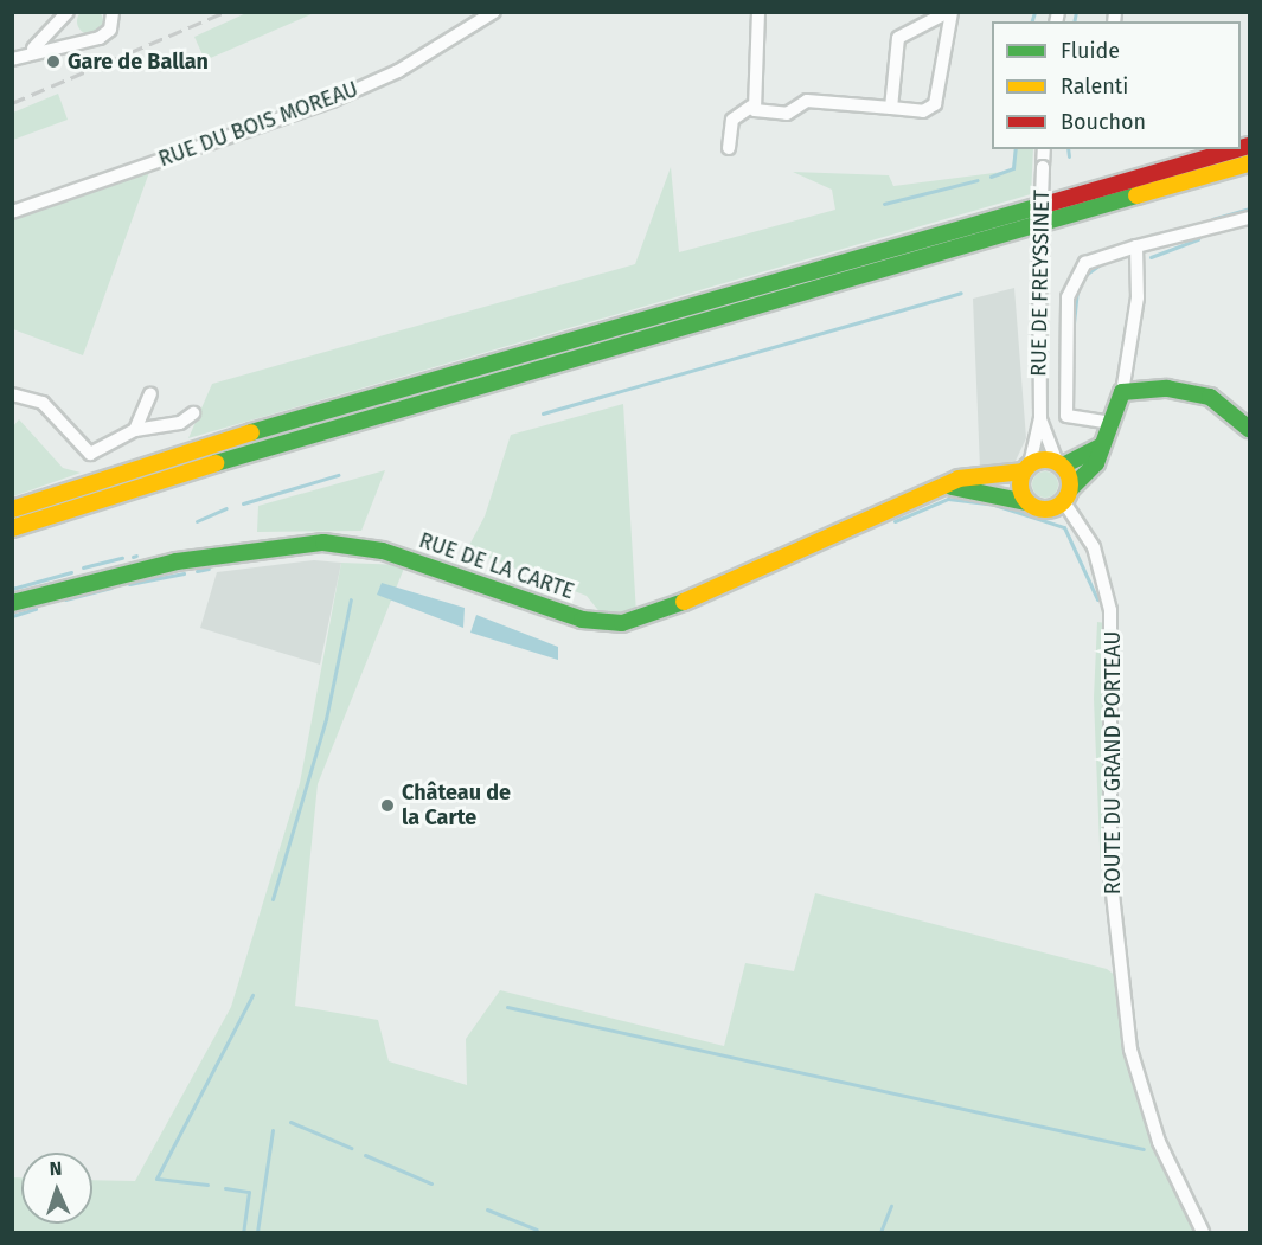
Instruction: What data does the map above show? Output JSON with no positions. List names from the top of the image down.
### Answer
{
  "streets": {
    "main road": ["RUE DE LA CARTE"],
    "street": ["RUE DU BOIS MOREAU", "RUE DE FREYSSINET", "ROUTE DU GRAND PORTEAU"]
  },
  "places": ["Gare de Ballan", "Château de la Carte"],
  "legend": ["Fluide", "Ralenti", "Bouchon"],
  "north": "top"
}
